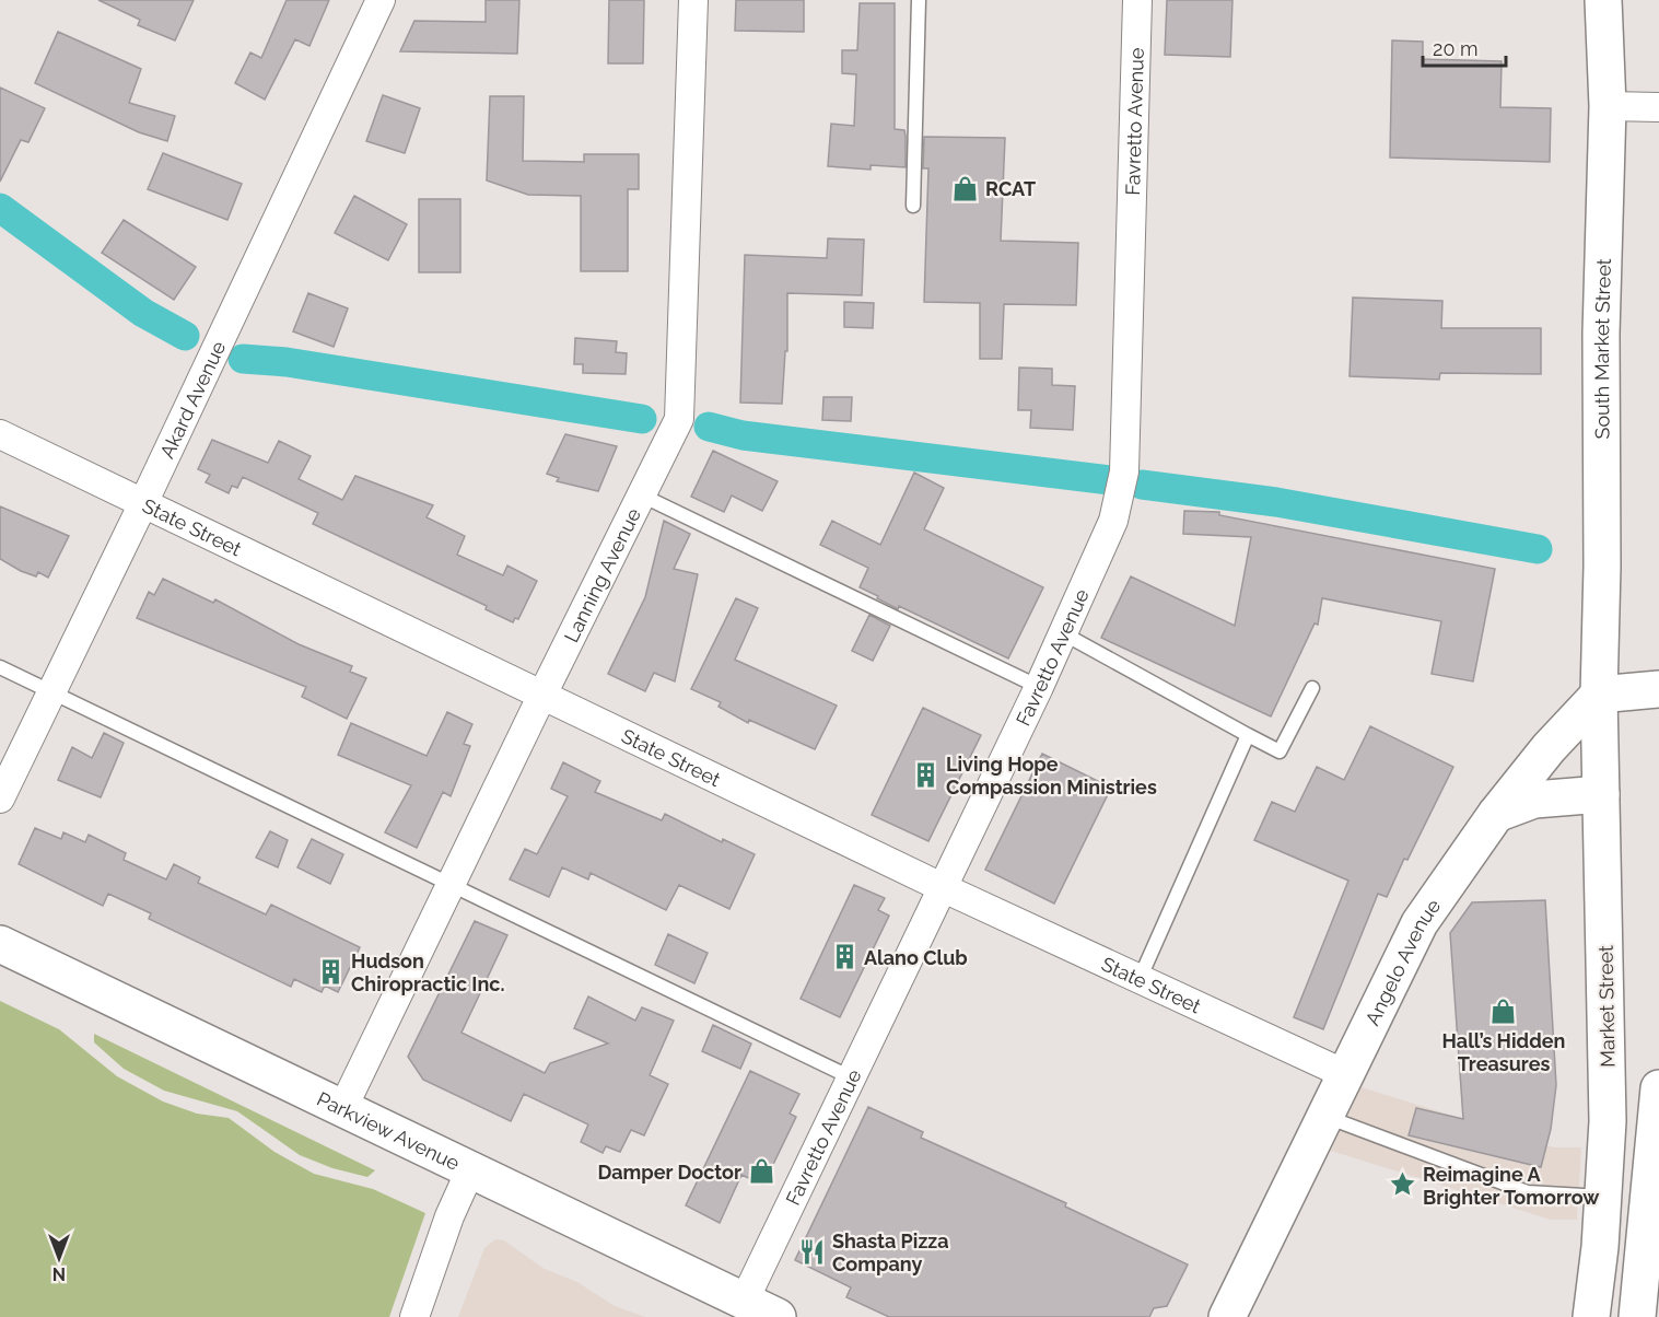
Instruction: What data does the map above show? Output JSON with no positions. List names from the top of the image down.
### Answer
{
  "streets": {
    "main road": [
      "South Market Street",
      "Angelo Avenue",
      "Market Street",
      "Parkview Avenue"
    ],
    "street": [
      "Favretto Avenue",
      "Akard Avenue",
      "State Street",
      "Lanning Avenue"
    ]
  },
  "crossings": [
    ["Favretto Avenue", "State Street"],
    ["Favretto Avenue", "Parkview Avenue"],
    ["South Market Street", "Angelo Avenue"],
    ["South Market Street", "Market Street"],
    ["Akard Avenue", "State Street"],
    ["State Street", "Lanning Avenue"],
    ["State Street", "Angelo Avenue"],
    ["Lanning Avenue", "Parkview Avenue"],
    ["Angelo Avenue", "Market Street"]
  ],
  "places": {
    "shop": ["RCAT", "Hall’s Hidden Treasures", "Damper Doctor"],
    "building": ["Living Hope Compassion Ministries", "Alano Club", "Hudson Chiropractic Inc."],
    "place": ["Reimagine A Brighter Tomorrow"],
    "restaurant": ["Shasta Pizza Company"]
  },
  "scale_bar": "20 m",
  "north": "bottom"
}
